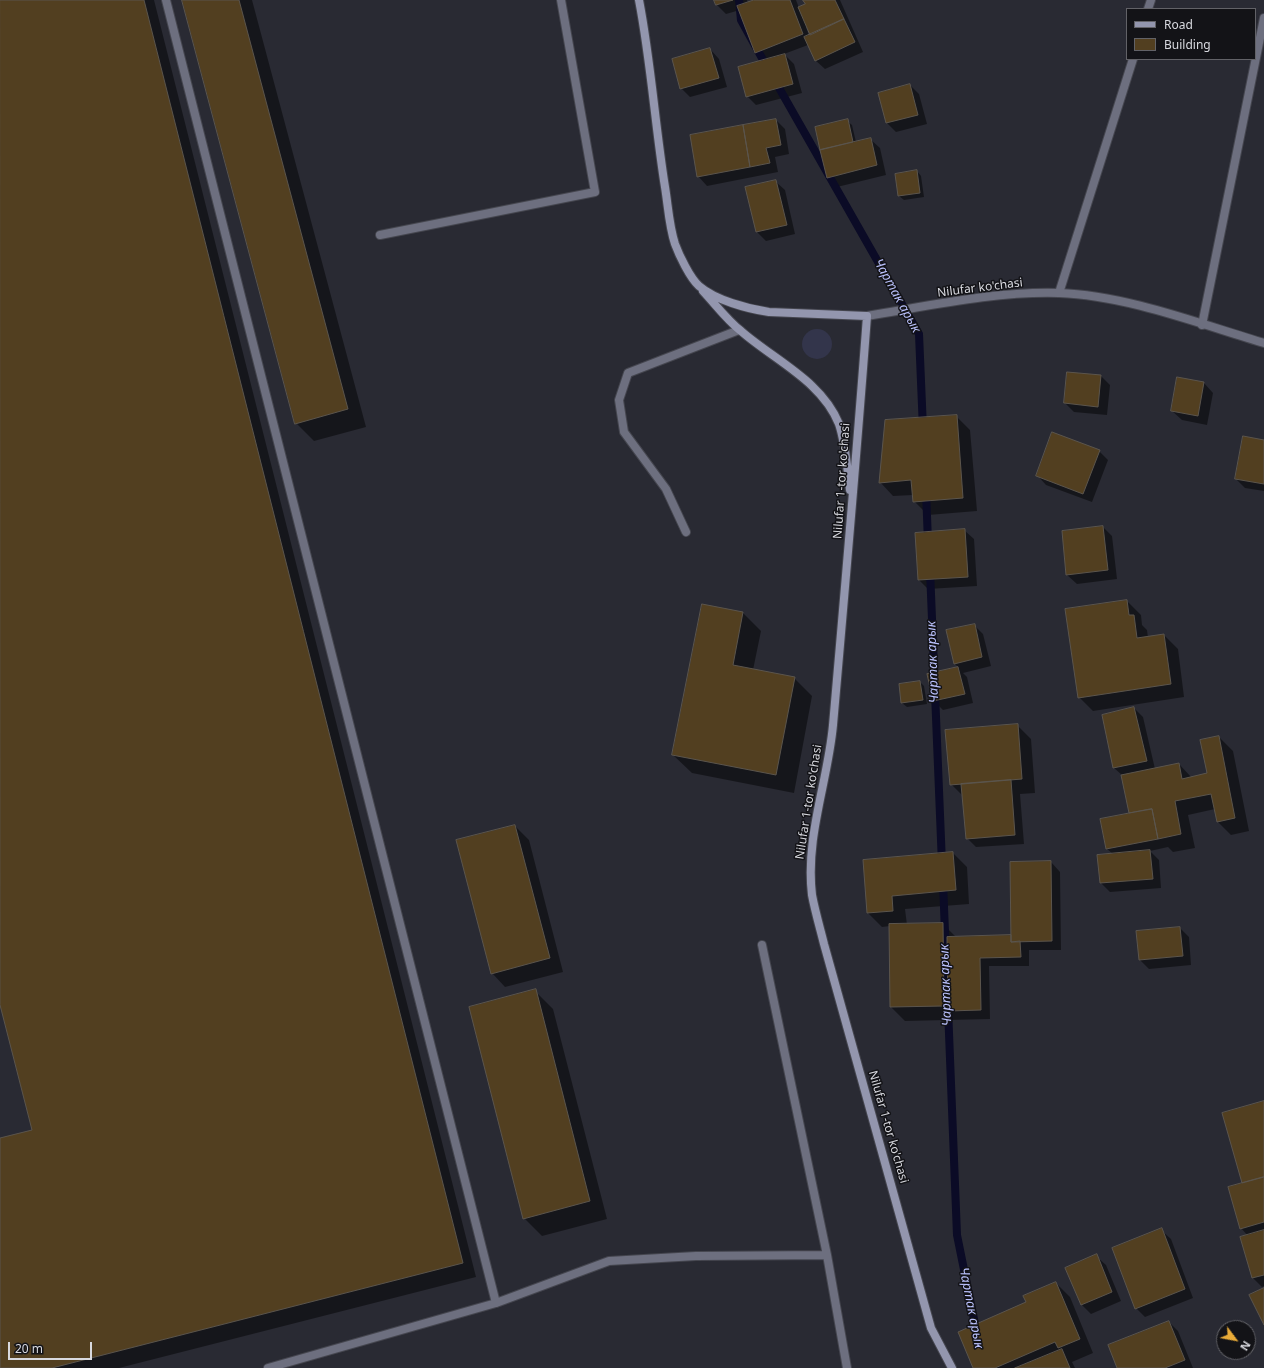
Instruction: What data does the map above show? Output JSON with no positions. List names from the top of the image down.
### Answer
{
  "streets": {
    "street": ["Nilufar ko'chasi", "Nilufar 1-tor ko'chasi"]
  },
  "crossings": [
    ["Nilufar ko'chasi", "Nilufar 1-tor ko'chasi"]
  ],
  "water": ["Чартак арык"],
  "legend": ["Road", "Building"],
  "scale_bar": "20 m",
  "north": "bottom right"
}
